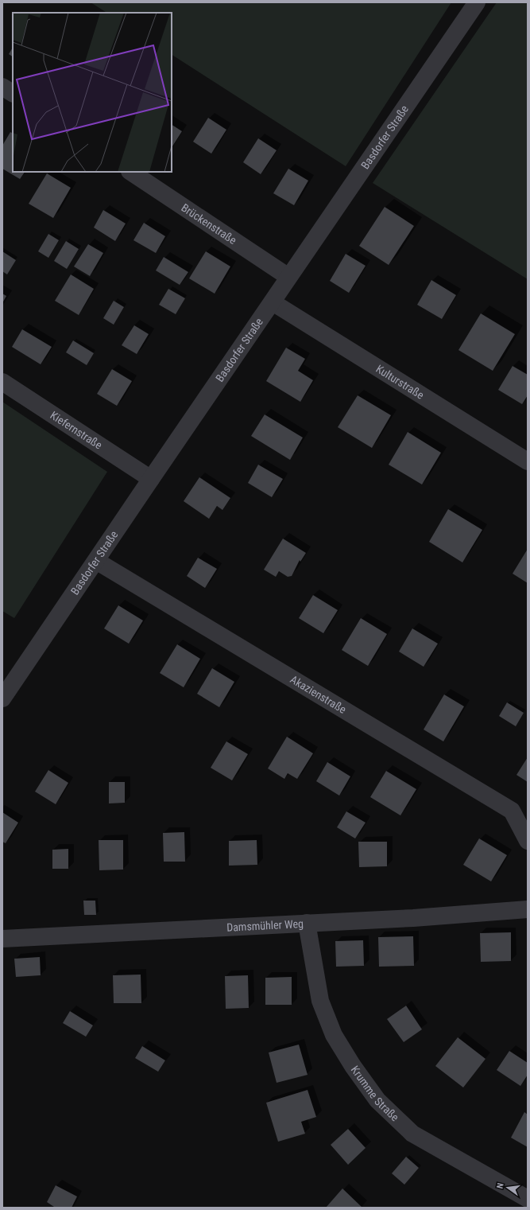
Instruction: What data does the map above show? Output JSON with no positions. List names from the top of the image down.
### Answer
{
  "streets": {
    "street": [
      "Basdorfer Straße",
      "Brückenstraße",
      "Kulturstraße",
      "Kiefernstraße",
      "Akazienstraße",
      "Damsmühler Weg",
      "Krumme Straße"
    ]
  },
  "crossings": [
    ["Basdorfer Straße", "Brückenstraße"],
    ["Basdorfer Straße", "Kulturstraße"],
    ["Basdorfer Straße", "Kiefernstraße"],
    ["Basdorfer Straße", "Akazienstraße"],
    ["Damsmühler Weg", "Krumme Straße"]
  ],
  "north": "left"
}
